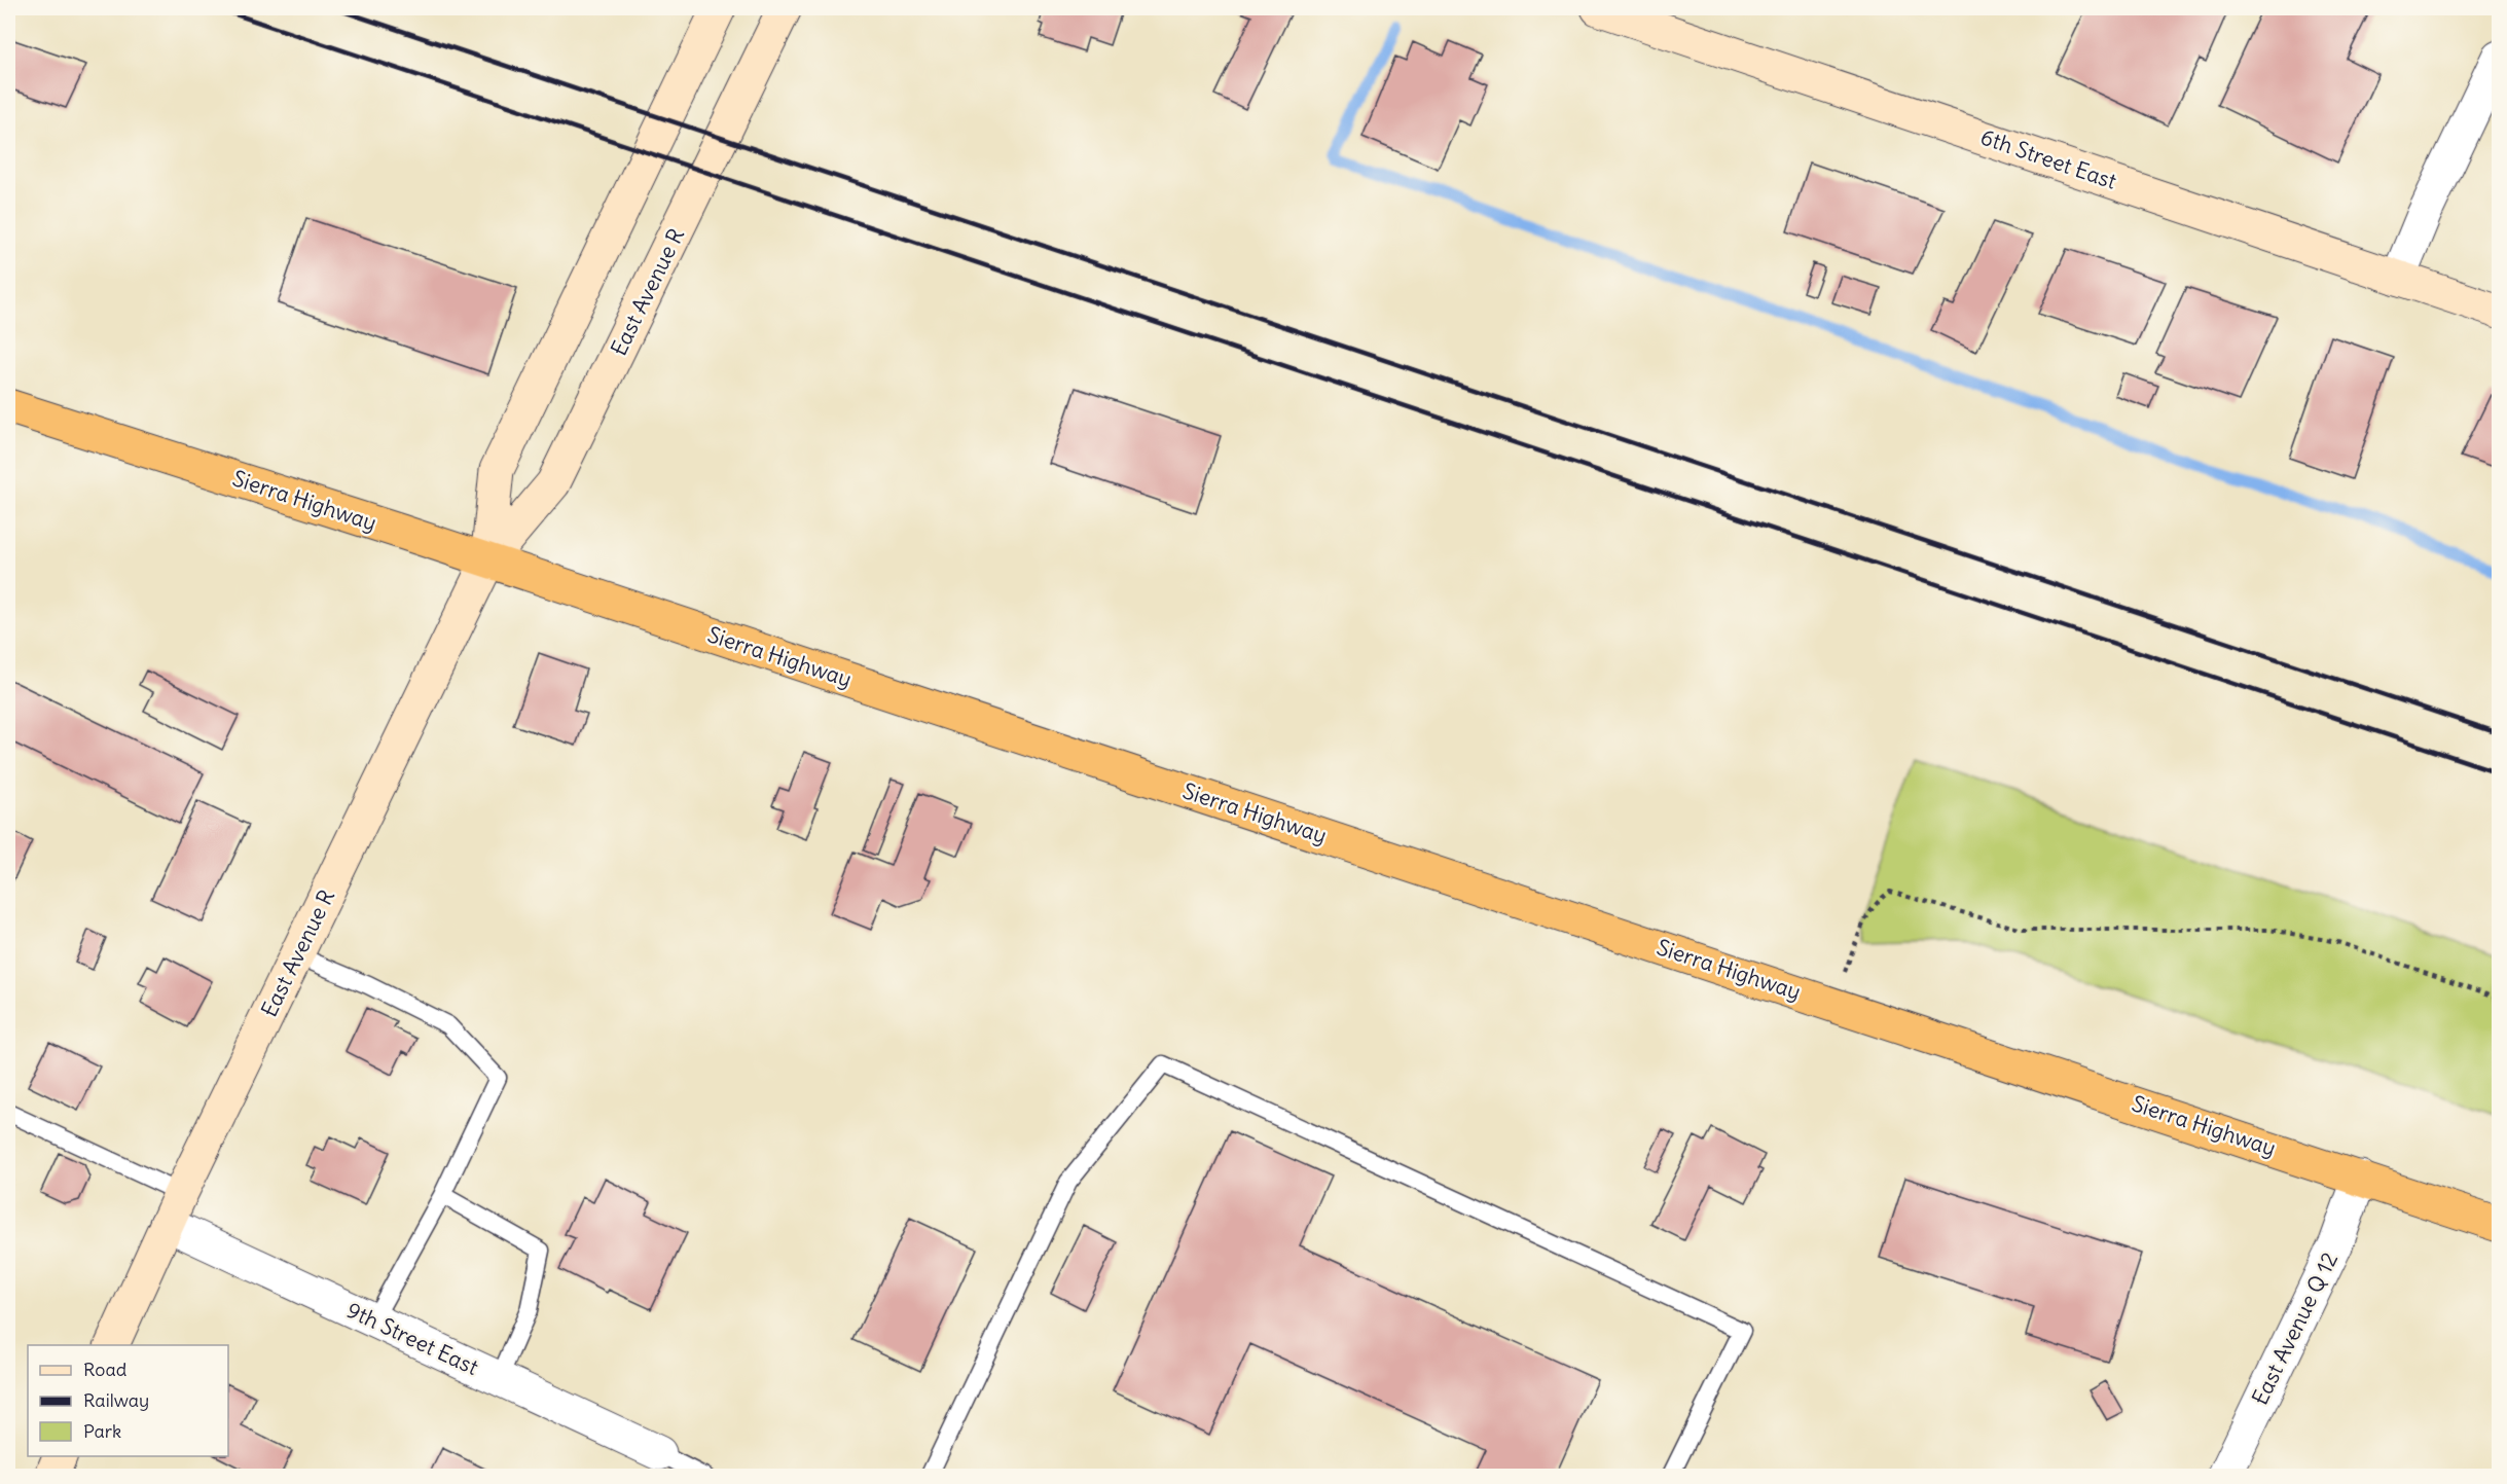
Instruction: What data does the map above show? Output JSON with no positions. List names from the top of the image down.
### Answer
{
  "streets": {
    "highway": ["Sierra Highway"],
    "street": [
      "6th Street East",
      "East Avenue R",
      "East Avenue Q 12",
      "9th Street East"
    ]
  },
  "crossings": [
    ["East Avenue R", "Sierra Highway"],
    ["East Avenue R", "9th Street East"],
    ["Sierra Highway", "East Avenue Q 12"]
  ],
  "legend": ["Road", "Railway", "Park"]
}
